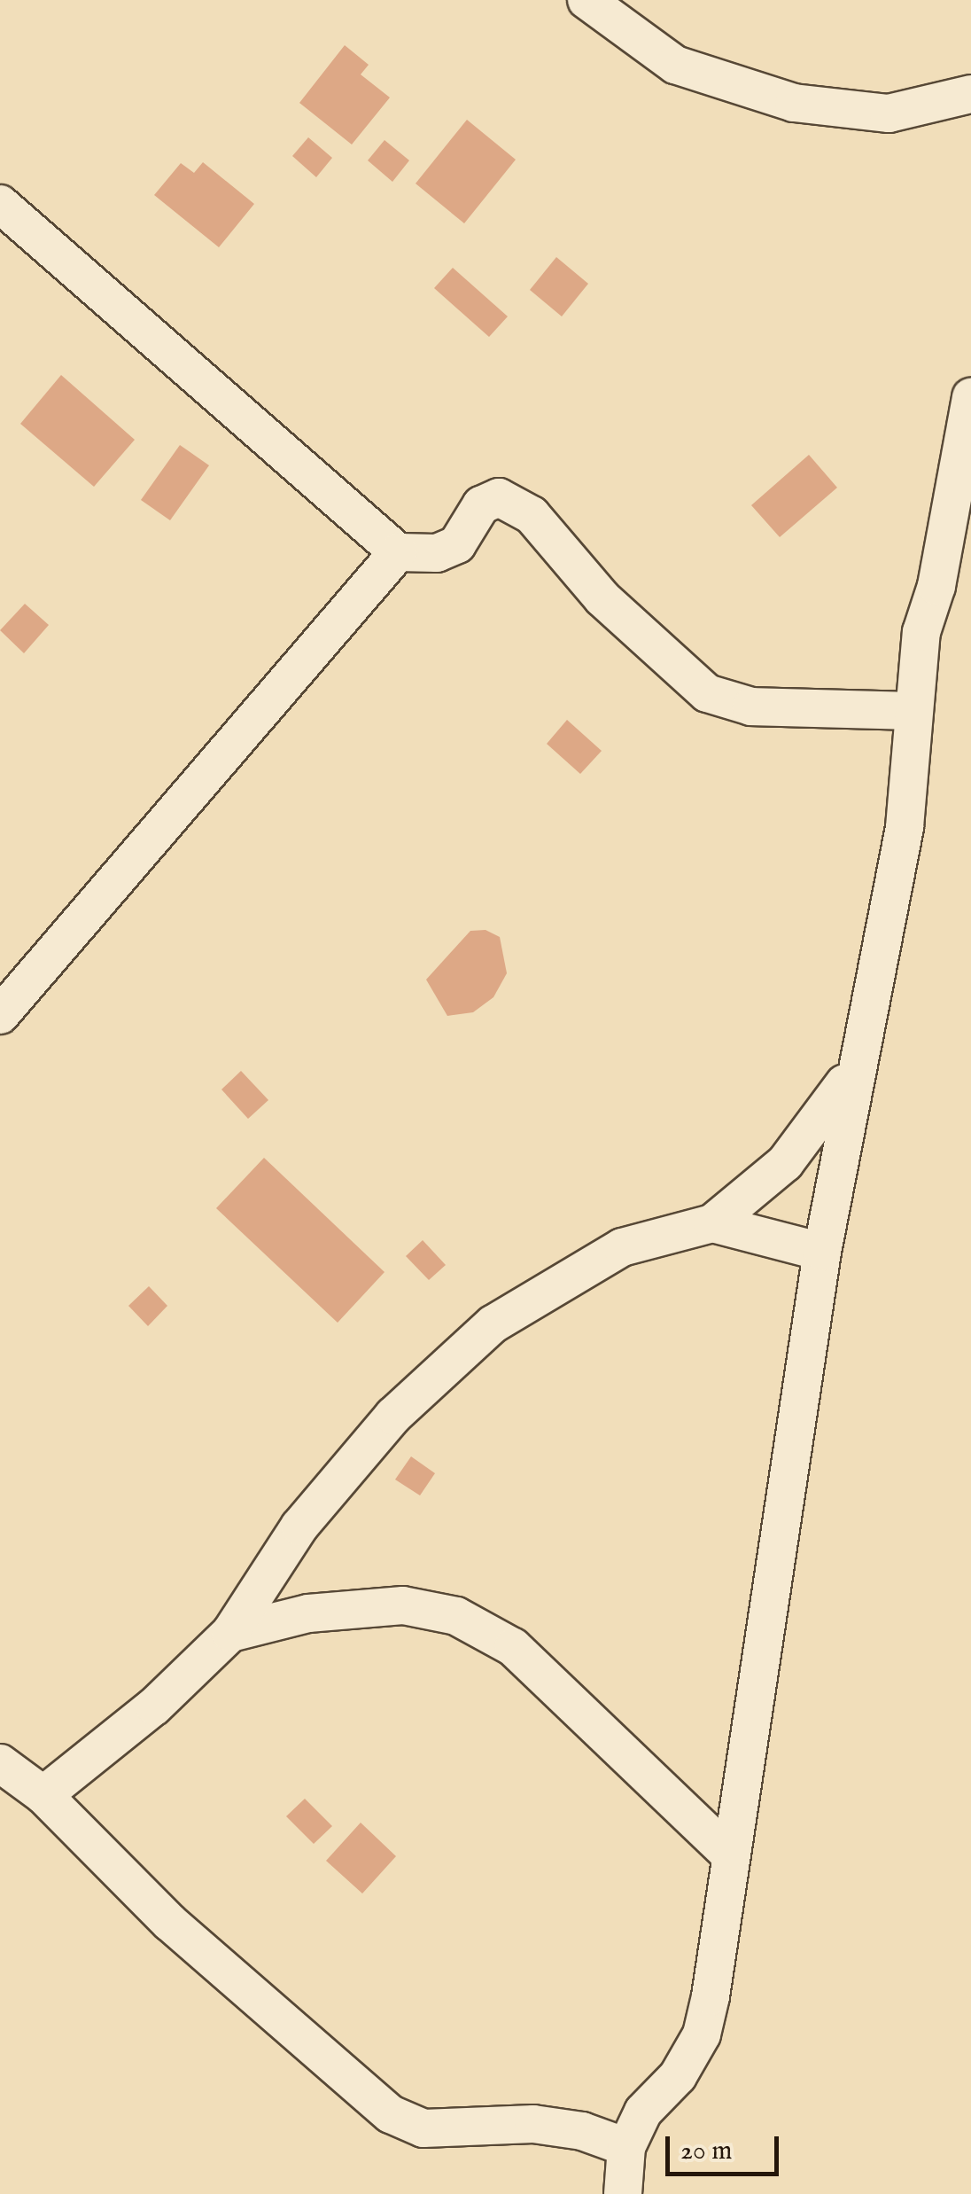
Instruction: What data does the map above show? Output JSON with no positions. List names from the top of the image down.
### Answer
{
  "scale_bar": "20 m"
}
